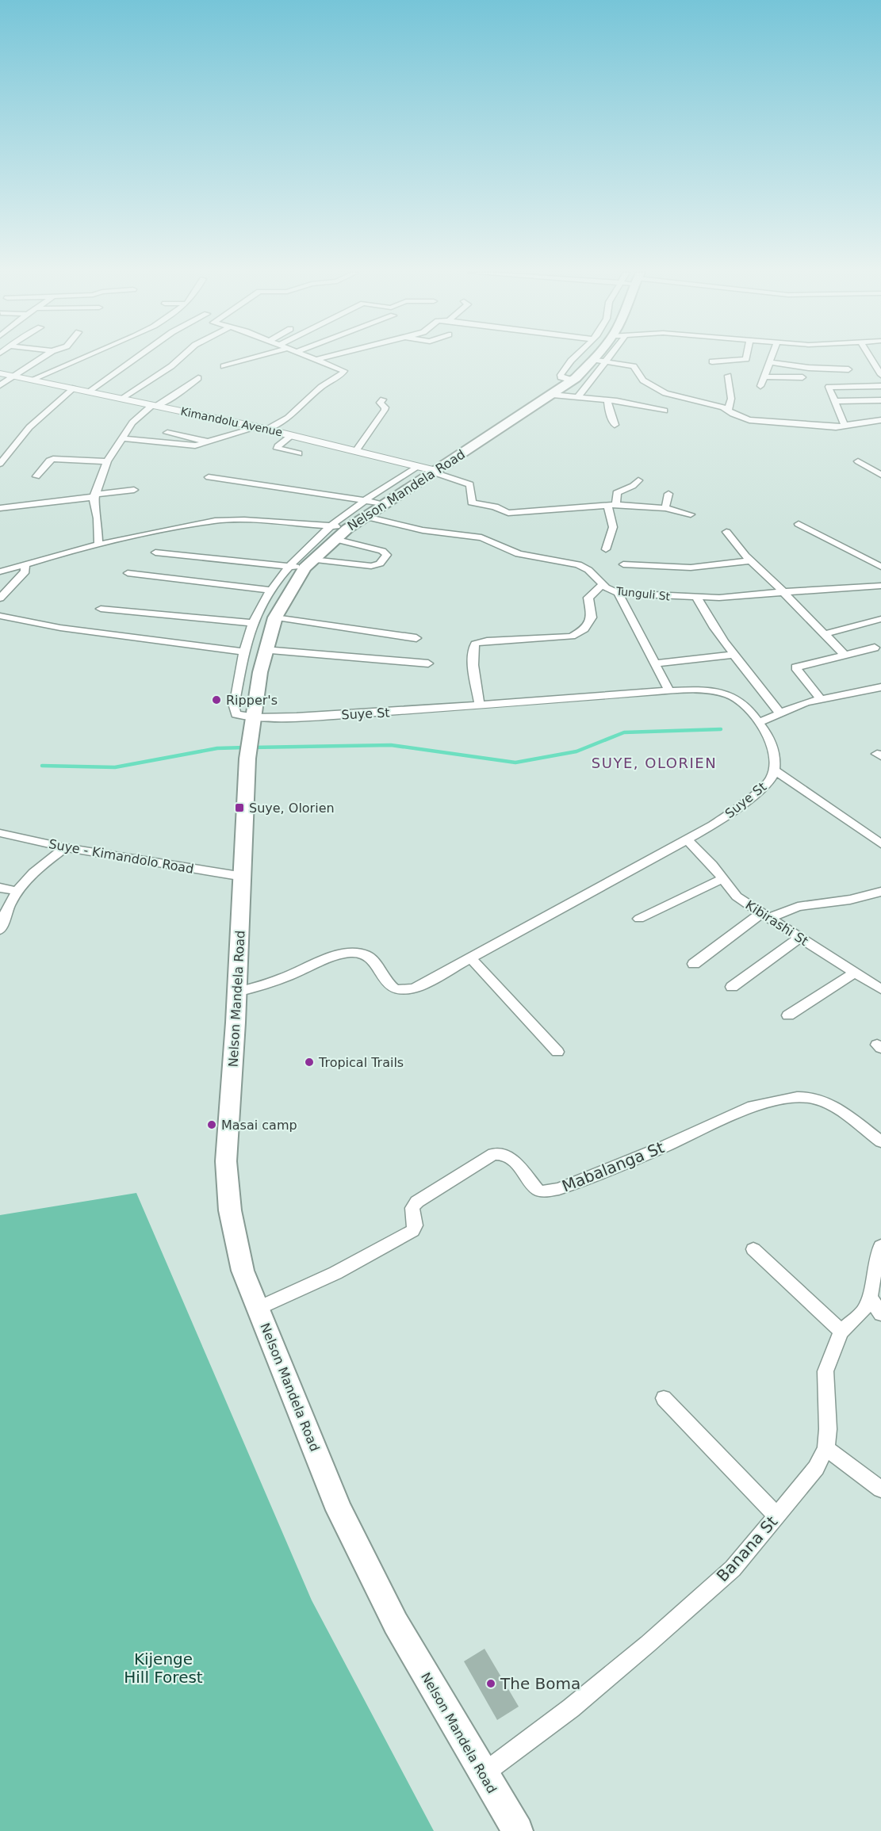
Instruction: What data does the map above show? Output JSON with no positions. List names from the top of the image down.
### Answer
{
  "streets": {
    "main road": ["Nelson Mandela Road"],
    "street": [
      "Kimandolu Avenue",
      "Tunguli St",
      "Suye St",
      "Suye - Kimandolo Road",
      "Kibirashi St",
      "Mabalanga St",
      "Banana St"
    ]
  },
  "crossings": [
    ["Kimandolu Avenue", "Nelson Mandela Road"],
    ["Nelson Mandela Road", "Tunguli St"],
    ["Nelson Mandela Road", "Suye St"],
    ["Nelson Mandela Road", "Suye - Kimandolo Road"],
    ["Nelson Mandela Road", "Mabalanga St"],
    ["Nelson Mandela Road", "Banana St"],
    ["Suye St", "Kibirashi St"]
  ],
  "districts": ["SUYE, OLORIEN"],
  "parks": ["Kijenge Hill Forest"],
  "places": {
    "other": [
      "Ripper's",
      "Tropical Trails",
      "Masai camp",
      "The Boma"
    ],
    "transit": ["Suye, Olorien"]
  }
}
